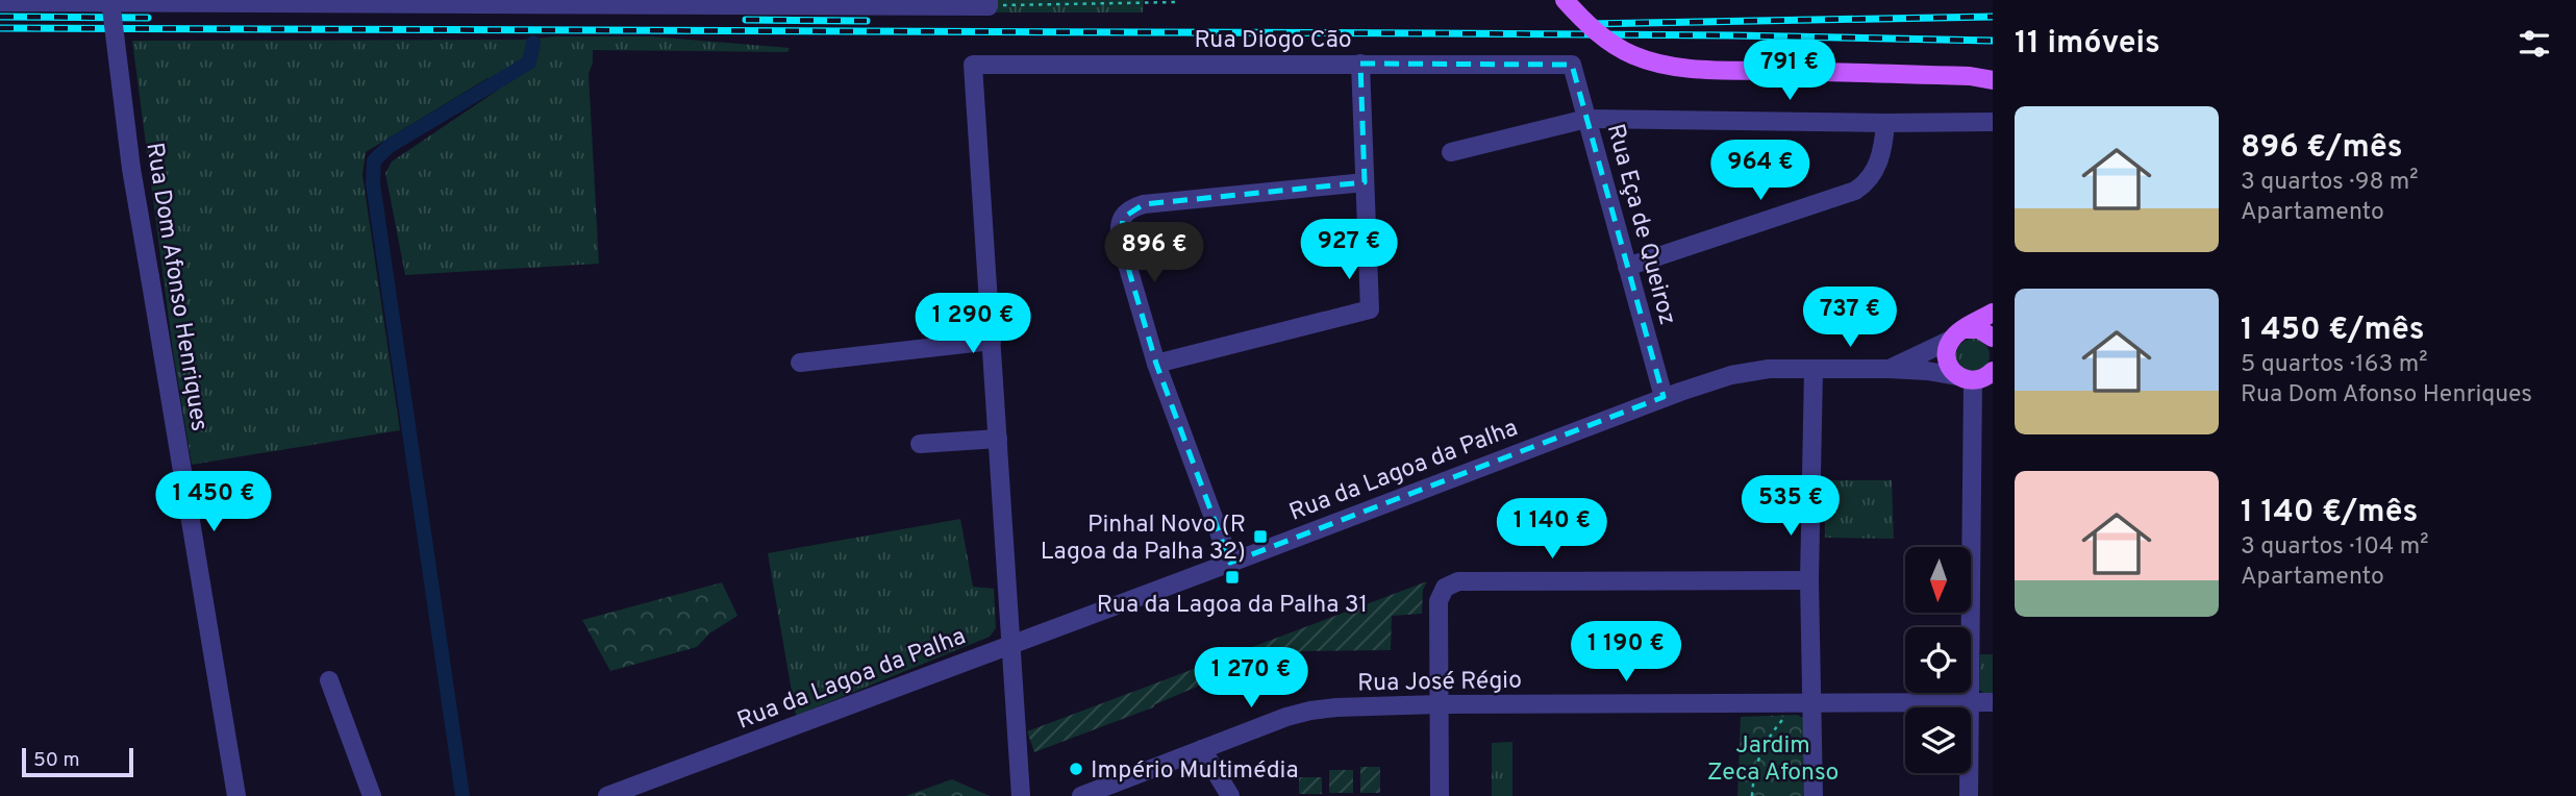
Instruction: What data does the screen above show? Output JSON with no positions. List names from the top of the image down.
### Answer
{
  "streets": {
    "street": [
      "Rua Diogo Cão",
      "Rua Eça de Queiroz",
      "Rua Dom Afonso Henriques",
      "Rua da Lagoa da Palha",
      "Rua José Régio"
    ]
  },
  "crossings": [
    ["Rua Diogo Cão", "Rua Eça de Queiroz"],
    ["Rua Eça de Queiroz", "Rua da Lagoa da Palha"]
  ],
  "parks": ["Jardim Zeca Afonso"],
  "places": {
    "transit": ["Pinhal Novo (R Lagoa da Palha 32)", "Rua da Lagoa da Palha 31"],
    "other": ["Império Multimédia"]
  },
  "scale_bar": "50 m",
  "north": "bottom",
  "page": {
    "heading": "11 imóveis",
    "price": [
      "791 €",
      "964 €",
      "927 €",
      "896 €",
      "737 €",
      "1 290 €",
      "1 450 €",
      "535 €",
      "1 140 €",
      "1 190 €",
      "1 270 €"
    ],
    "list": [
      {
        "name": "896 €/mês",
        "note": "3 quartos · 98 m² · Apartamento"
      },
      {
        "name": "1 450 €/mês",
        "note": "5 quartos · 163 m² · Rua Dom Afonso Henriques"
      },
      {
        "name": "1 140 €/mês",
        "note": "3 quartos · 104 m² · Apartamento"
      }
    ],
    "scale": "50 m"
  }
}
